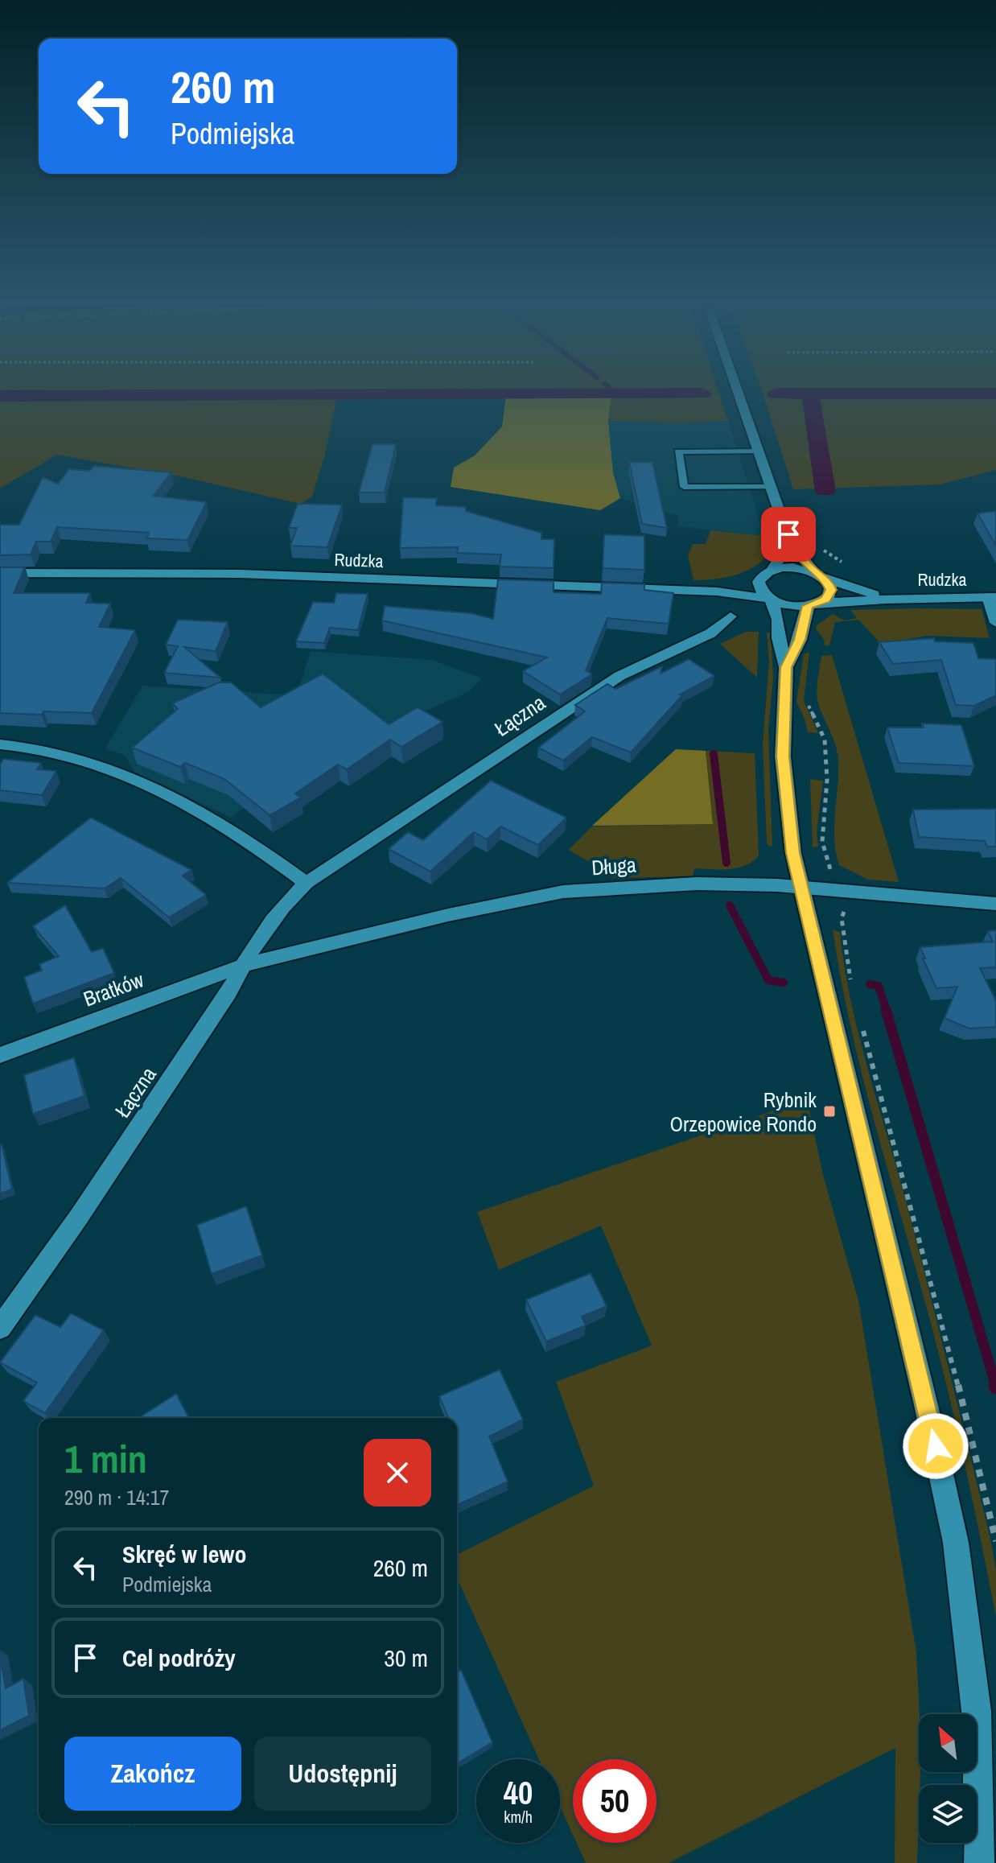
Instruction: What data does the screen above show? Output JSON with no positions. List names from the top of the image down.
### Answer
{
  "streets": {
    "street": [
      "Rudzka",
      "Łączna",
      "Długa",
      "Bratków"
    ]
  },
  "crossings": [
    ["Łączna", "Długa"],
    ["Łączna", "Bratków"],
    ["Długa", "Bratków"]
  ],
  "places": {
    "transit": ["Rybnik Orzepowice Rondo"]
  },
  "north": "top left",
  "page": {
    "turn": ["260 m", "Podmiejska"],
    "heading": ["1 min", "290 m · 14:17"],
    "list": [
      {
        "name": "Skręć w lewo",
        "note": "Podmiejska",
        "value": "260 m"
      },
      {
        "name": "Cel podróży",
        "value": "30 m"
      }
    ],
    "buttons": ["Zakończ", "Udostępnij"],
    "speed": "40 km/h",
    "limit": "50"
  }
}
